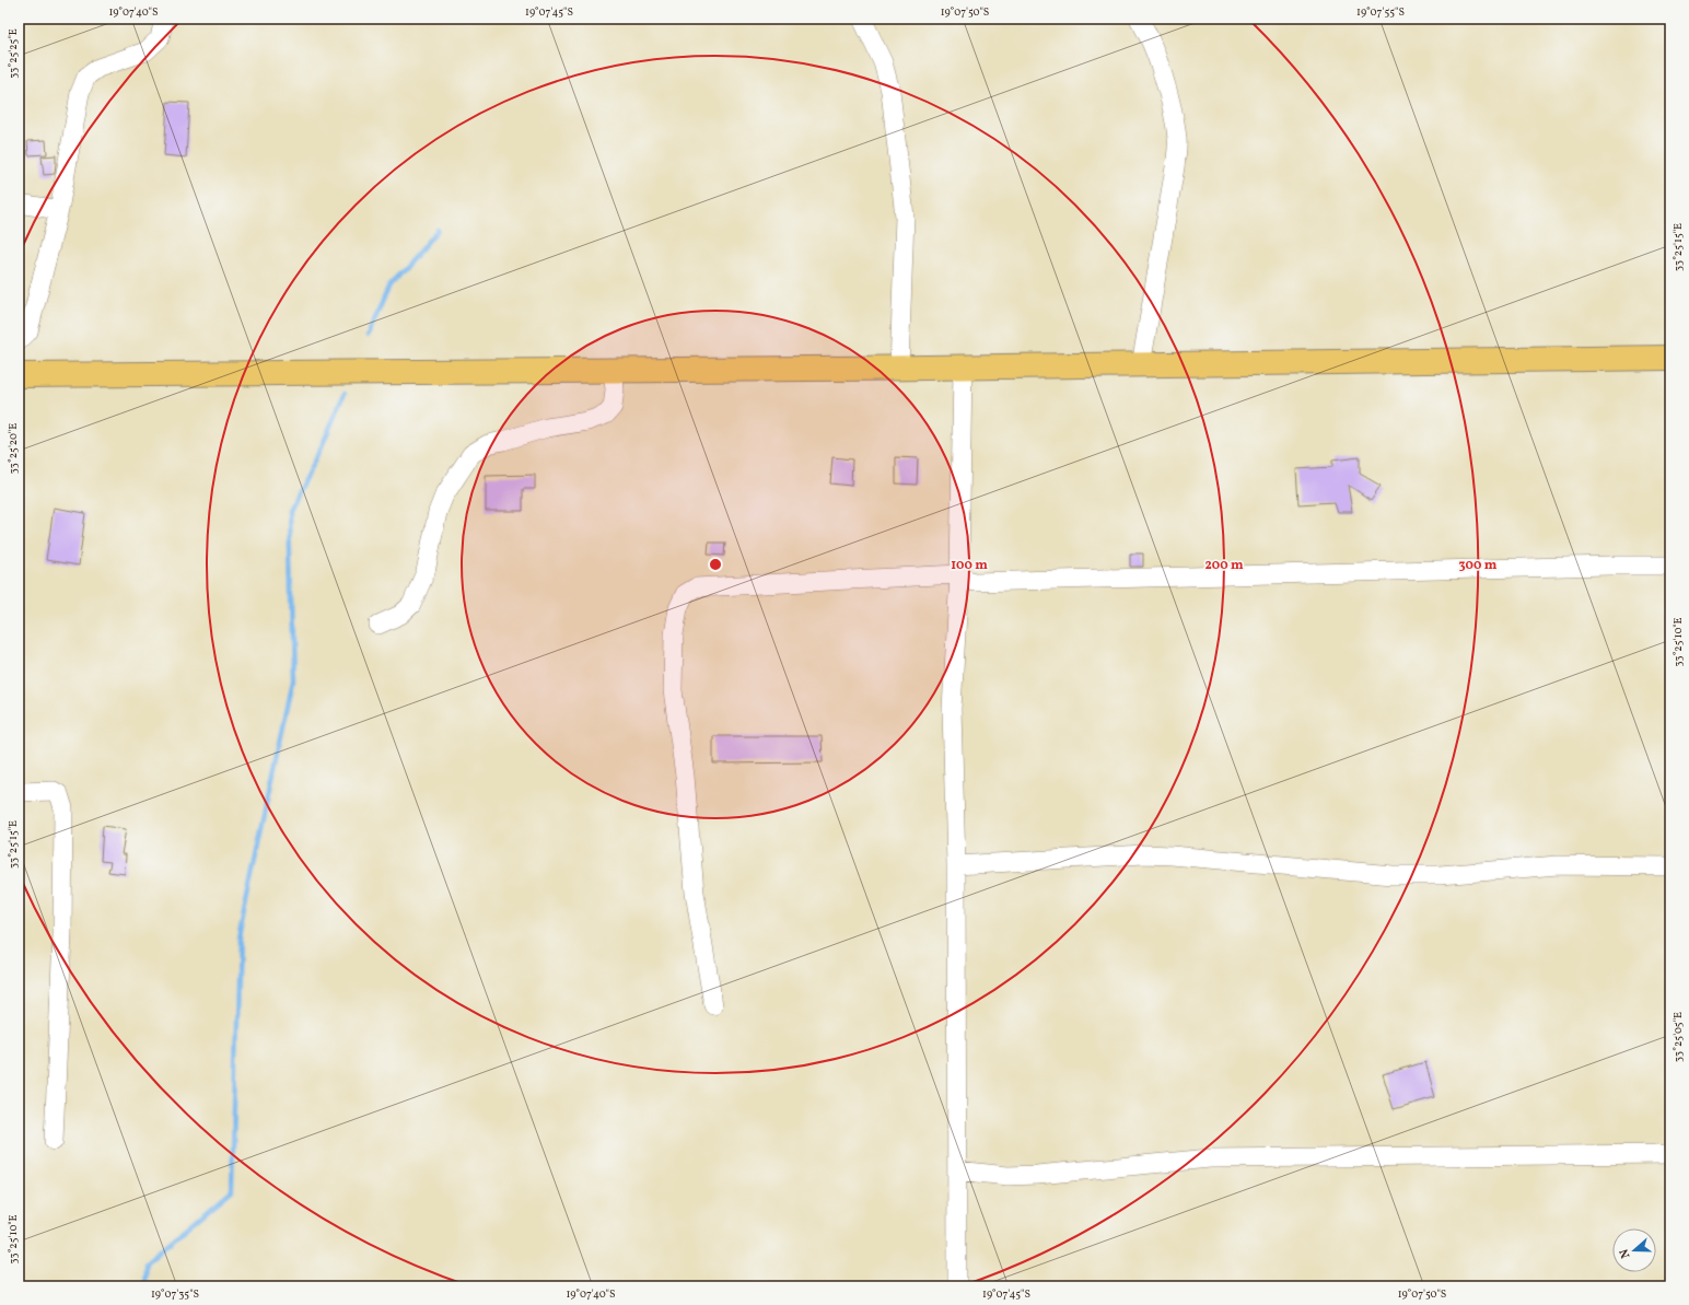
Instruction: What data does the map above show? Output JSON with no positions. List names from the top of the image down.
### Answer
{
  "north": "left",
  "coordinates": [
    "19°07'40\"S",
    "19°07'45\"S",
    "19°07'50\"S",
    "19°07'55\"S",
    "33°25'25\"E",
    "33°25'15\"E",
    "33°25'20\"E",
    "33°25'10\"E",
    "33°25'05\"E",
    "19°07'35\"S"
  ],
  "rings": ["100 m", "200 m", "300 m"]
}
